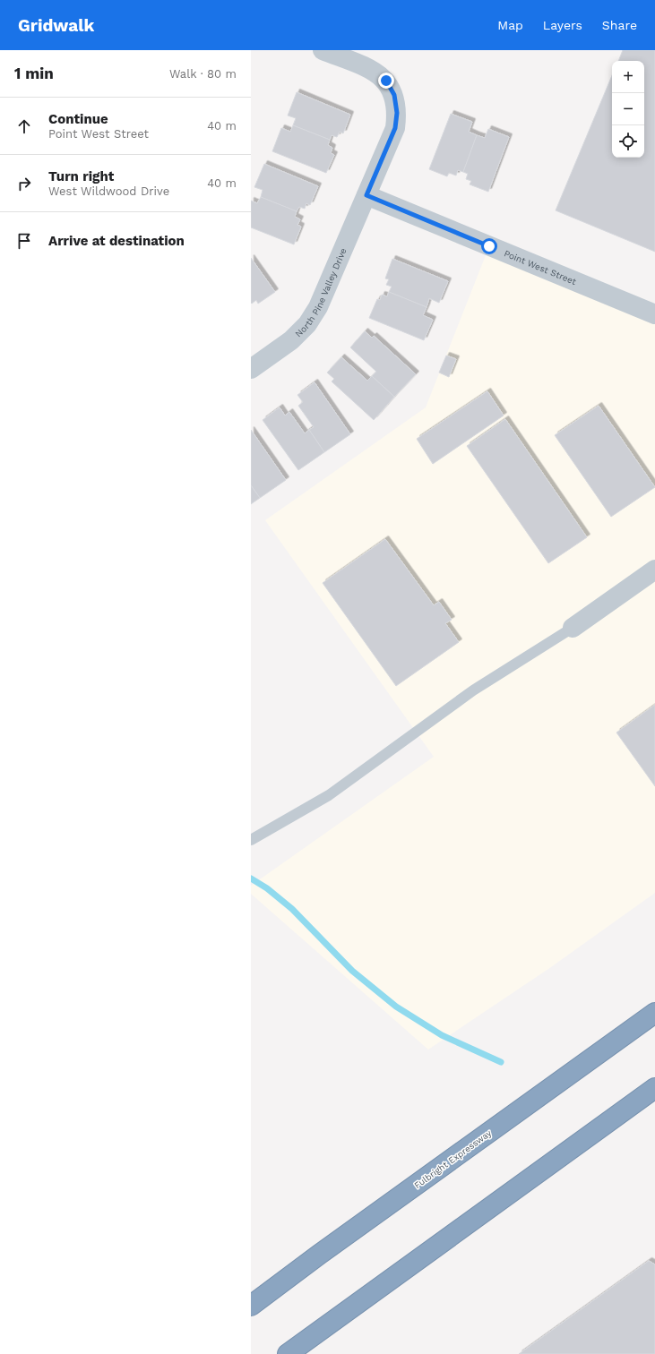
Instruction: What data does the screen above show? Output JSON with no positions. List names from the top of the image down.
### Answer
{
  "streets": {
    "highway": ["Fulbright Expressway"],
    "street": ["Point West Street", "North Pine Valley Drive"]
  },
  "crossings": [
    ["Point West Street", "North Pine Valley Drive"]
  ],
  "page": {
    "header": "Gridwalk",
    "nav": ["Map", "Layers", "Share"],
    "heading": ["1 min", "Walk · 80 m"],
    "map_buttons": ["+", "−"],
    "list": [
      ["Continue", "Point West Street", "40 m"],
      ["Turn right", "West Wildwood Drive", "40 m"],
      "Arrive at destination"
    ]
  }
}
